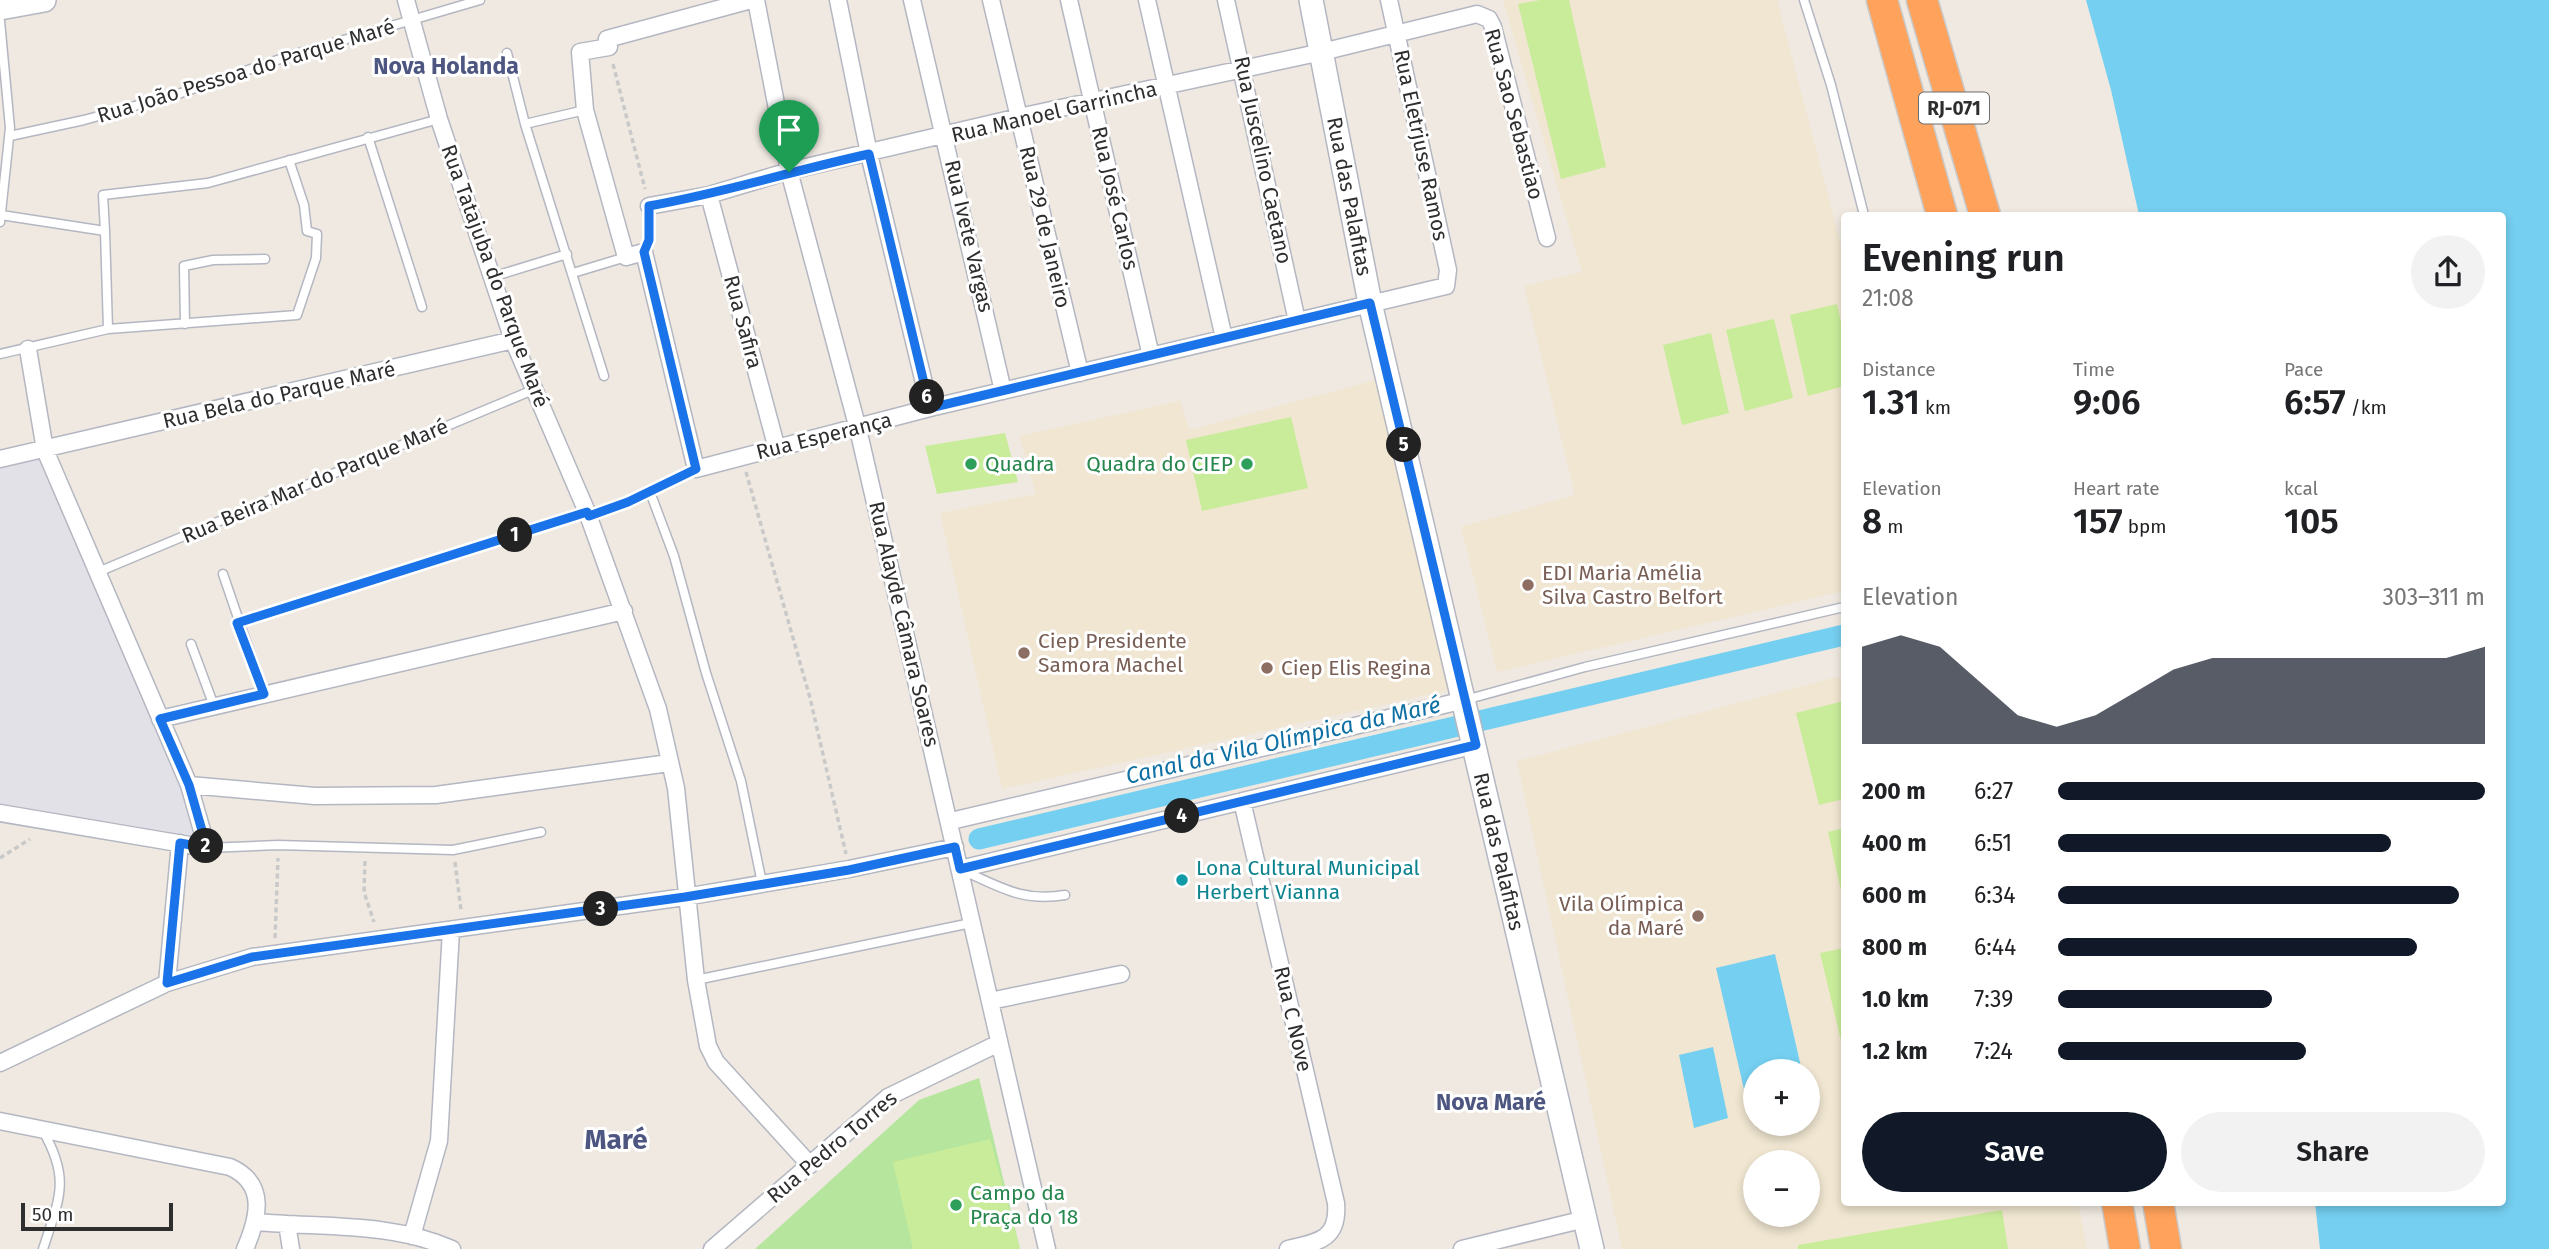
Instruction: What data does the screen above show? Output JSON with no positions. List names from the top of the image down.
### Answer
{
  "streets": {
    "highway": ["RJ-071"],
    "street": [
      "Rua Manoel Garrincha",
      "Rua Sao Sebastiao",
      "Rua Eletrjuse Ramos",
      "Rua Juscelino Caetano",
      "Rua das Palafitas",
      "Rua José Carlos",
      "Rua 29 de Janeiro",
      "Rua Ivete Vargas",
      "Rua Tatajuba do Parque Maré",
      "Rua Safira",
      "Rua Bela do Parque Maré",
      "Rua Esperança",
      "Rua Alayde Câmara Soares",
      "Rua C Nove",
      "Rua Pedro Torres"
    ],
    "lane": ["Rua João Pessoa do Parque Maré", "Rua Beira Mar do Parque Maré"]
  },
  "crossings": [
    ["Rua João Pessoa do Parque Maré", "Rua Tatajuba do Parque Maré"],
    ["Rua Manoel Garrincha", "Rua Sao Sebastiao"],
    ["Rua Manoel Garrincha", "Rua Eletrjuse Ramos"],
    ["Rua Manoel Garrincha", "Rua Juscelino Caetano"],
    ["Rua Manoel Garrincha", "Rua das Palafitas"],
    ["Rua Manoel Garrincha", "Rua José Carlos"],
    ["Rua Manoel Garrincha", "Rua 29 de Janeiro"],
    ["Rua Manoel Garrincha", "Rua Ivete Vargas"],
    ["Rua Manoel Garrincha", "Rua Safira"],
    ["Rua Manoel Garrincha", "Rua Alayde Câmara Soares"],
    ["Rua Eletrjuse Ramos", "Rua Esperança"],
    ["Rua Juscelino Caetano", "Rua Esperança"],
    ["Rua das Palafitas", "Rua Esperança"],
    ["Rua José Carlos", "Rua Esperança"],
    ["Rua 29 de Janeiro", "Rua Esperança"],
    ["Rua Ivete Vargas", "Rua Esperança"],
    ["Rua Tatajuba do Parque Maré", "Rua Bela do Parque Maré"],
    ["Rua Tatajuba do Parque Maré", "Rua Beira Mar do Parque Maré"],
    ["Rua Tatajuba do Parque Maré", "Rua Pedro Torres"],
    ["Rua Safira", "Rua Esperança"],
    ["Rua Esperança", "Rua Alayde Câmara Soares"],
    ["Rua Alayde Câmara Soares", "Rua Pedro Torres"]
  ],
  "districts": ["Nova Holanda", "Nova Maré", "Maré"],
  "water": ["Canal da Vila Olímpica da Maré"],
  "places": [
    "Quadra",
    "Quadra do CIEP",
    "EDI Maria Amélia Silva Castro Belfort",
    "Ciep Presidente Samora Machel",
    "Ciep Elis Regina",
    "Lona Cultural Municipal Herbert Vianna",
    "Vila Olímpica da Maré",
    "Campo da Praça do 18"
  ],
  "scale_bar": "50 m",
  "page": {
    "heading": ["Evening run", "21:08"],
    "stats": [
      ["Distance", "1.31 km"],
      ["Time", "9:06"],
      ["Pace", "6:57 /km"],
      ["Elevation", "8 m"],
      ["Heart rate", "157 bpm"],
      ["kcal", "105"]
    ],
    "pins": [
      "6",
      "5",
      "1",
      "4",
      "2",
      "3"
    ],
    "chart": ["Elevation", "303–311 m"],
    "list": [
      {
        "name": "200 m",
        "note": "6:27"
      },
      {
        "name": "400 m",
        "note": "6:51"
      },
      {
        "name": "600 m",
        "note": "6:34"
      },
      {
        "name": "800 m",
        "note": "6:44"
      },
      {
        "name": "1.0 km",
        "note": "7:39"
      },
      {
        "name": "1.2 km",
        "note": "7:24"
      }
    ],
    "map_buttons": ["+", "−"],
    "buttons": ["Save", "Share"],
    "scale": "50 m"
  }
}
